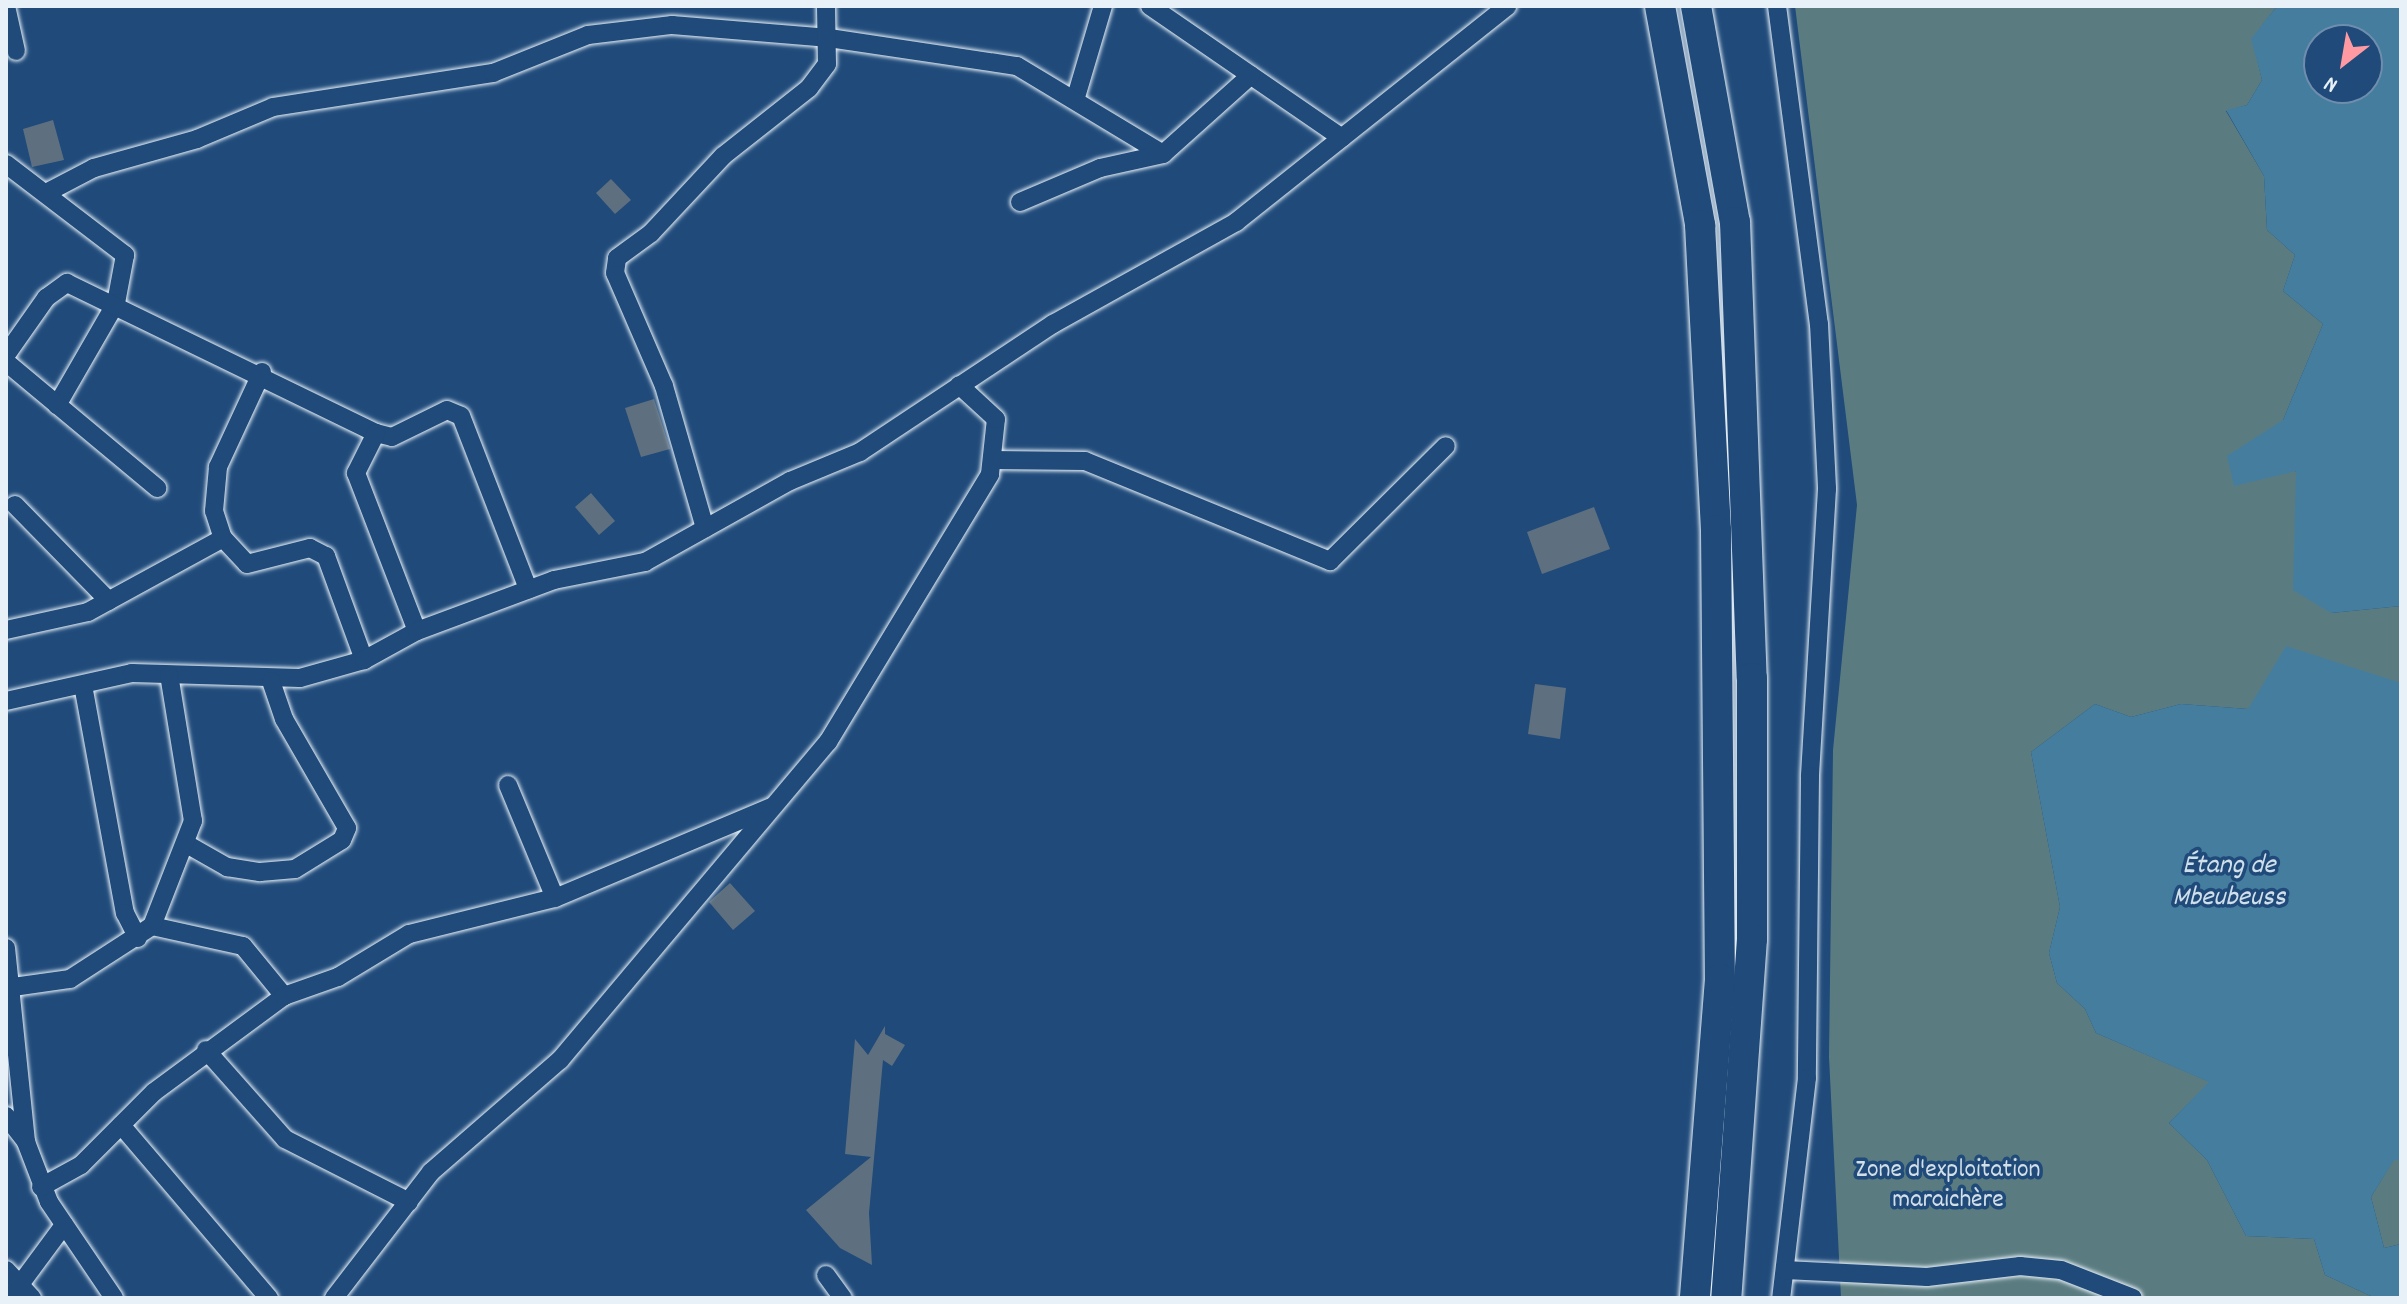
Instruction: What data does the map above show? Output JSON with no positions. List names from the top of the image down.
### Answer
{
  "water": ["Étang de Mbeubeuss"],
  "parks": ["Zone d'exploitation maraichère"],
  "north": "bottom left"
}
